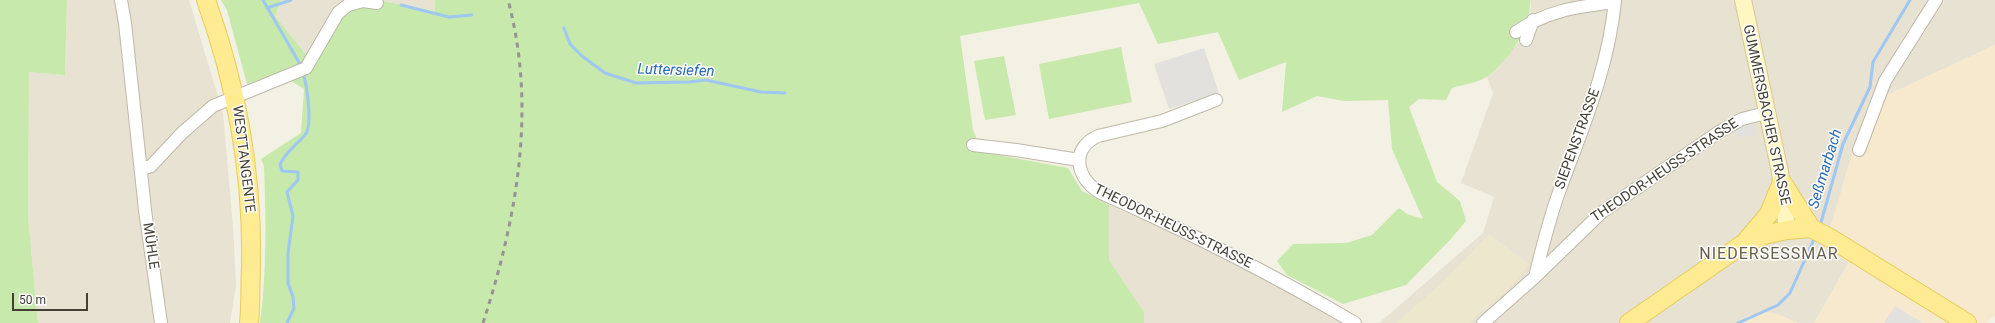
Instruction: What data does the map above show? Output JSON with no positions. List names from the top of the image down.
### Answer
{
  "streets": {
    "main road": ["GUMMERSBACHER STRASSE", "WESTTANGENTE"],
    "street": ["SIEPENSTRASSE", "THEODOR-HEUSS-STRASSE", "MÜHLE"]
  },
  "crossings": [
    ["GUMMERSBACHER STRASSE", "THEODOR-HEUSS-STRASSE"],
    ["SIEPENSTRASSE", "THEODOR-HEUSS-STRASSE"]
  ],
  "districts": ["NIEDERSESSMAR"],
  "water": ["Luttersiefen", "Seßmarbach"],
  "scale_bar": "50 m"
}
